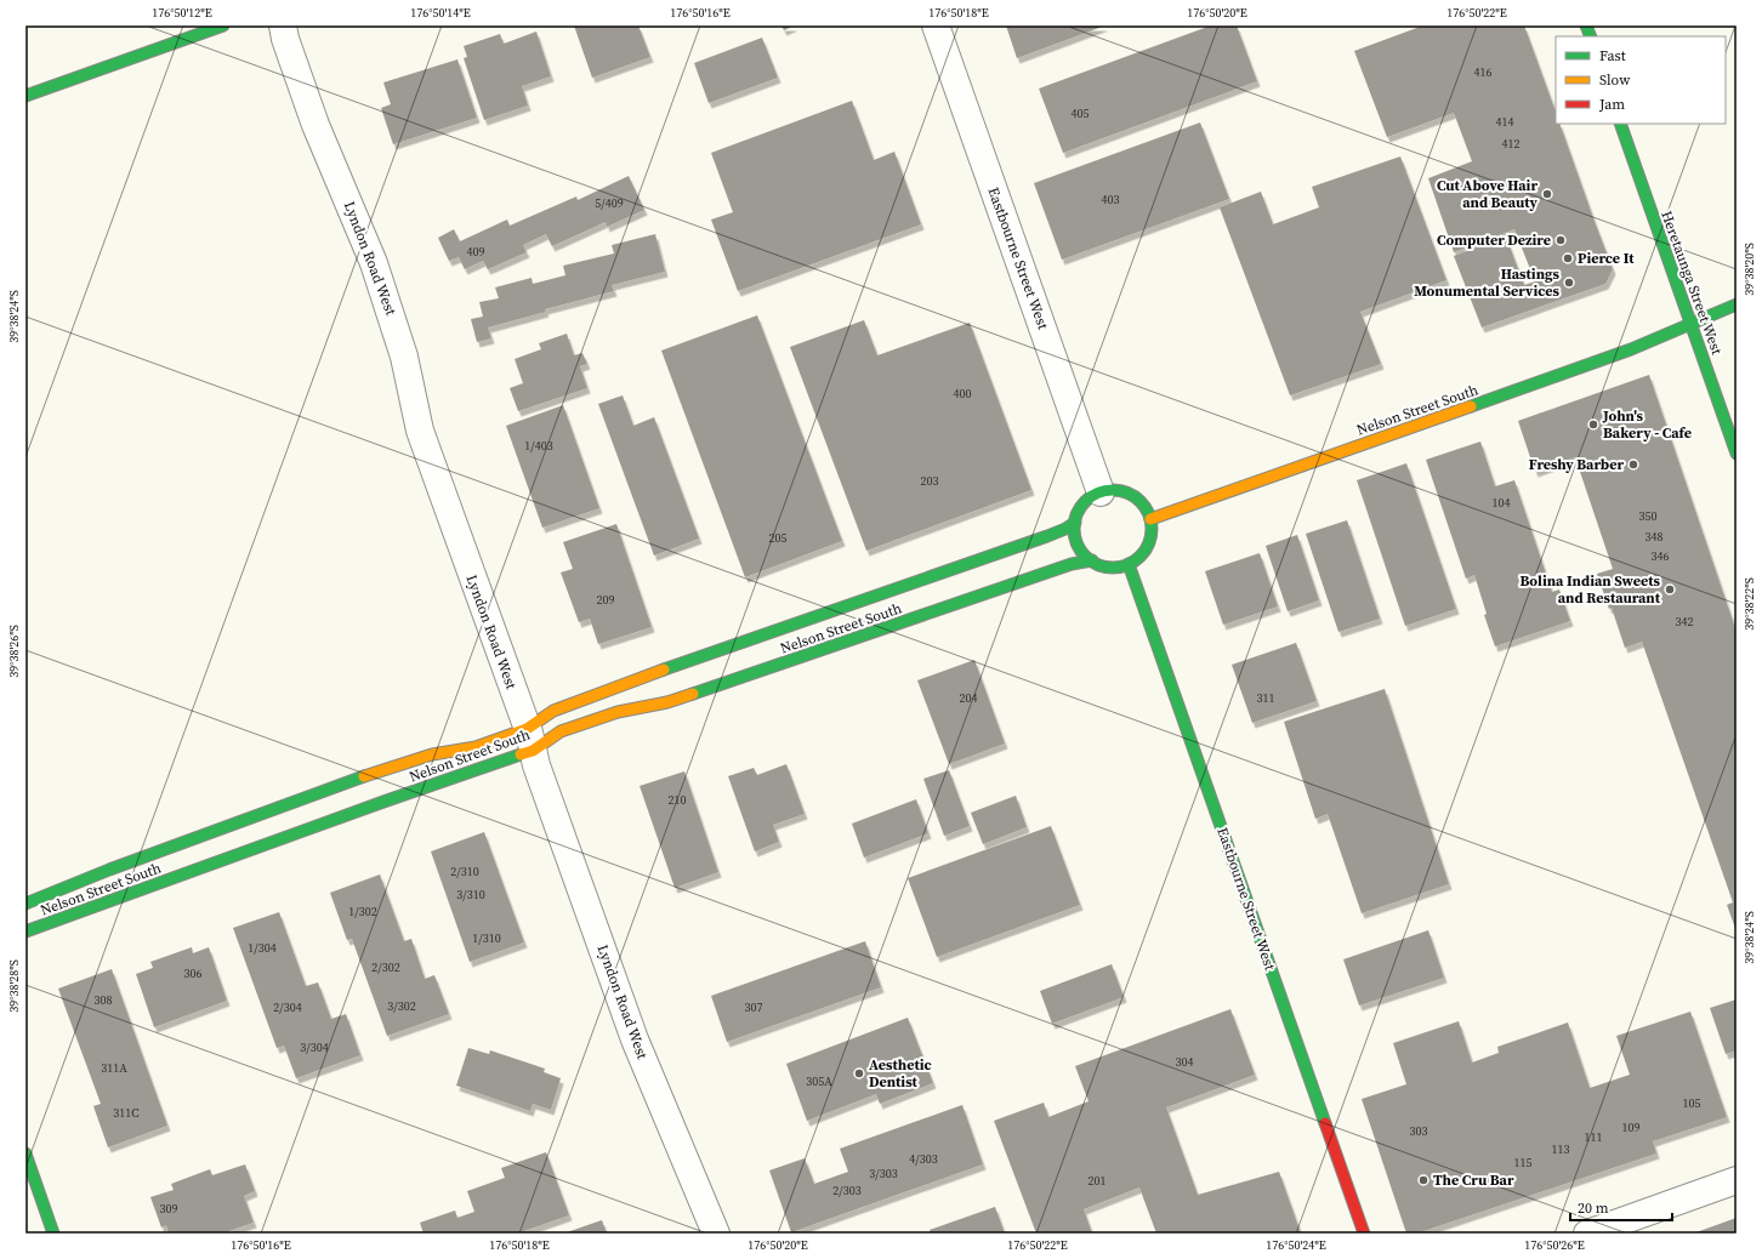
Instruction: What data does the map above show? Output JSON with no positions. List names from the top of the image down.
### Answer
{
  "streets": {
    "main road": ["Eastbourne Street West", "Heretaunga Street West", "Nelson Street South"],
    "street": ["Lyndon Road West"]
  },
  "crossings": [
    ["Lyndon Road West", "Nelson Street South"],
    ["Eastbourne Street West", "Nelson Street South"],
    ["Heretaunga Street West", "Nelson Street South"]
  ],
  "places": [
    "Cut Above Hair and Beauty",
    "Computer Dezire",
    "Pierce It",
    "Hastings Monumental Services",
    "John's Bakery - Cafe",
    "Freshy Barber",
    "Bolina Indian Sweets and Restaurant",
    "Aesthetic Dentist",
    "The Cru Bar"
  ],
  "house_numbers": [
    "416",
    "405",
    "414",
    "412",
    "403",
    "5/409",
    "409",
    "400",
    "1/403",
    "203",
    "104",
    "350",
    "348",
    "205",
    "346",
    "209",
    "342",
    "204",
    "311",
    "210",
    "2/310",
    "3/310",
    "1/302",
    "1/310",
    "1/304",
    "2/302",
    "306",
    "308",
    "3/302",
    "2/304",
    "307",
    "3/304",
    "304",
    "311A",
    "305A",
    "105",
    "311C",
    "109",
    "303",
    "111",
    "113",
    "4/303",
    "115",
    "3/303",
    "201",
    "2/303",
    "309"
  ],
  "legend": ["Fast", "Slow", "Jam"],
  "scale_bar": "20 m",
  "coordinates": [
    "176°50'12\"E",
    "176°50'14\"E",
    "176°50'16\"E",
    "176°50'18\"E",
    "176°50'20\"E",
    "176°50'22\"E",
    "39°38'20\"S",
    "39°38'24\"S",
    "39°38'22\"S",
    "39°38'26\"S",
    "39°38'28\"S",
    "176°50'24\"E",
    "176°50'26\"E"
  ]
}
